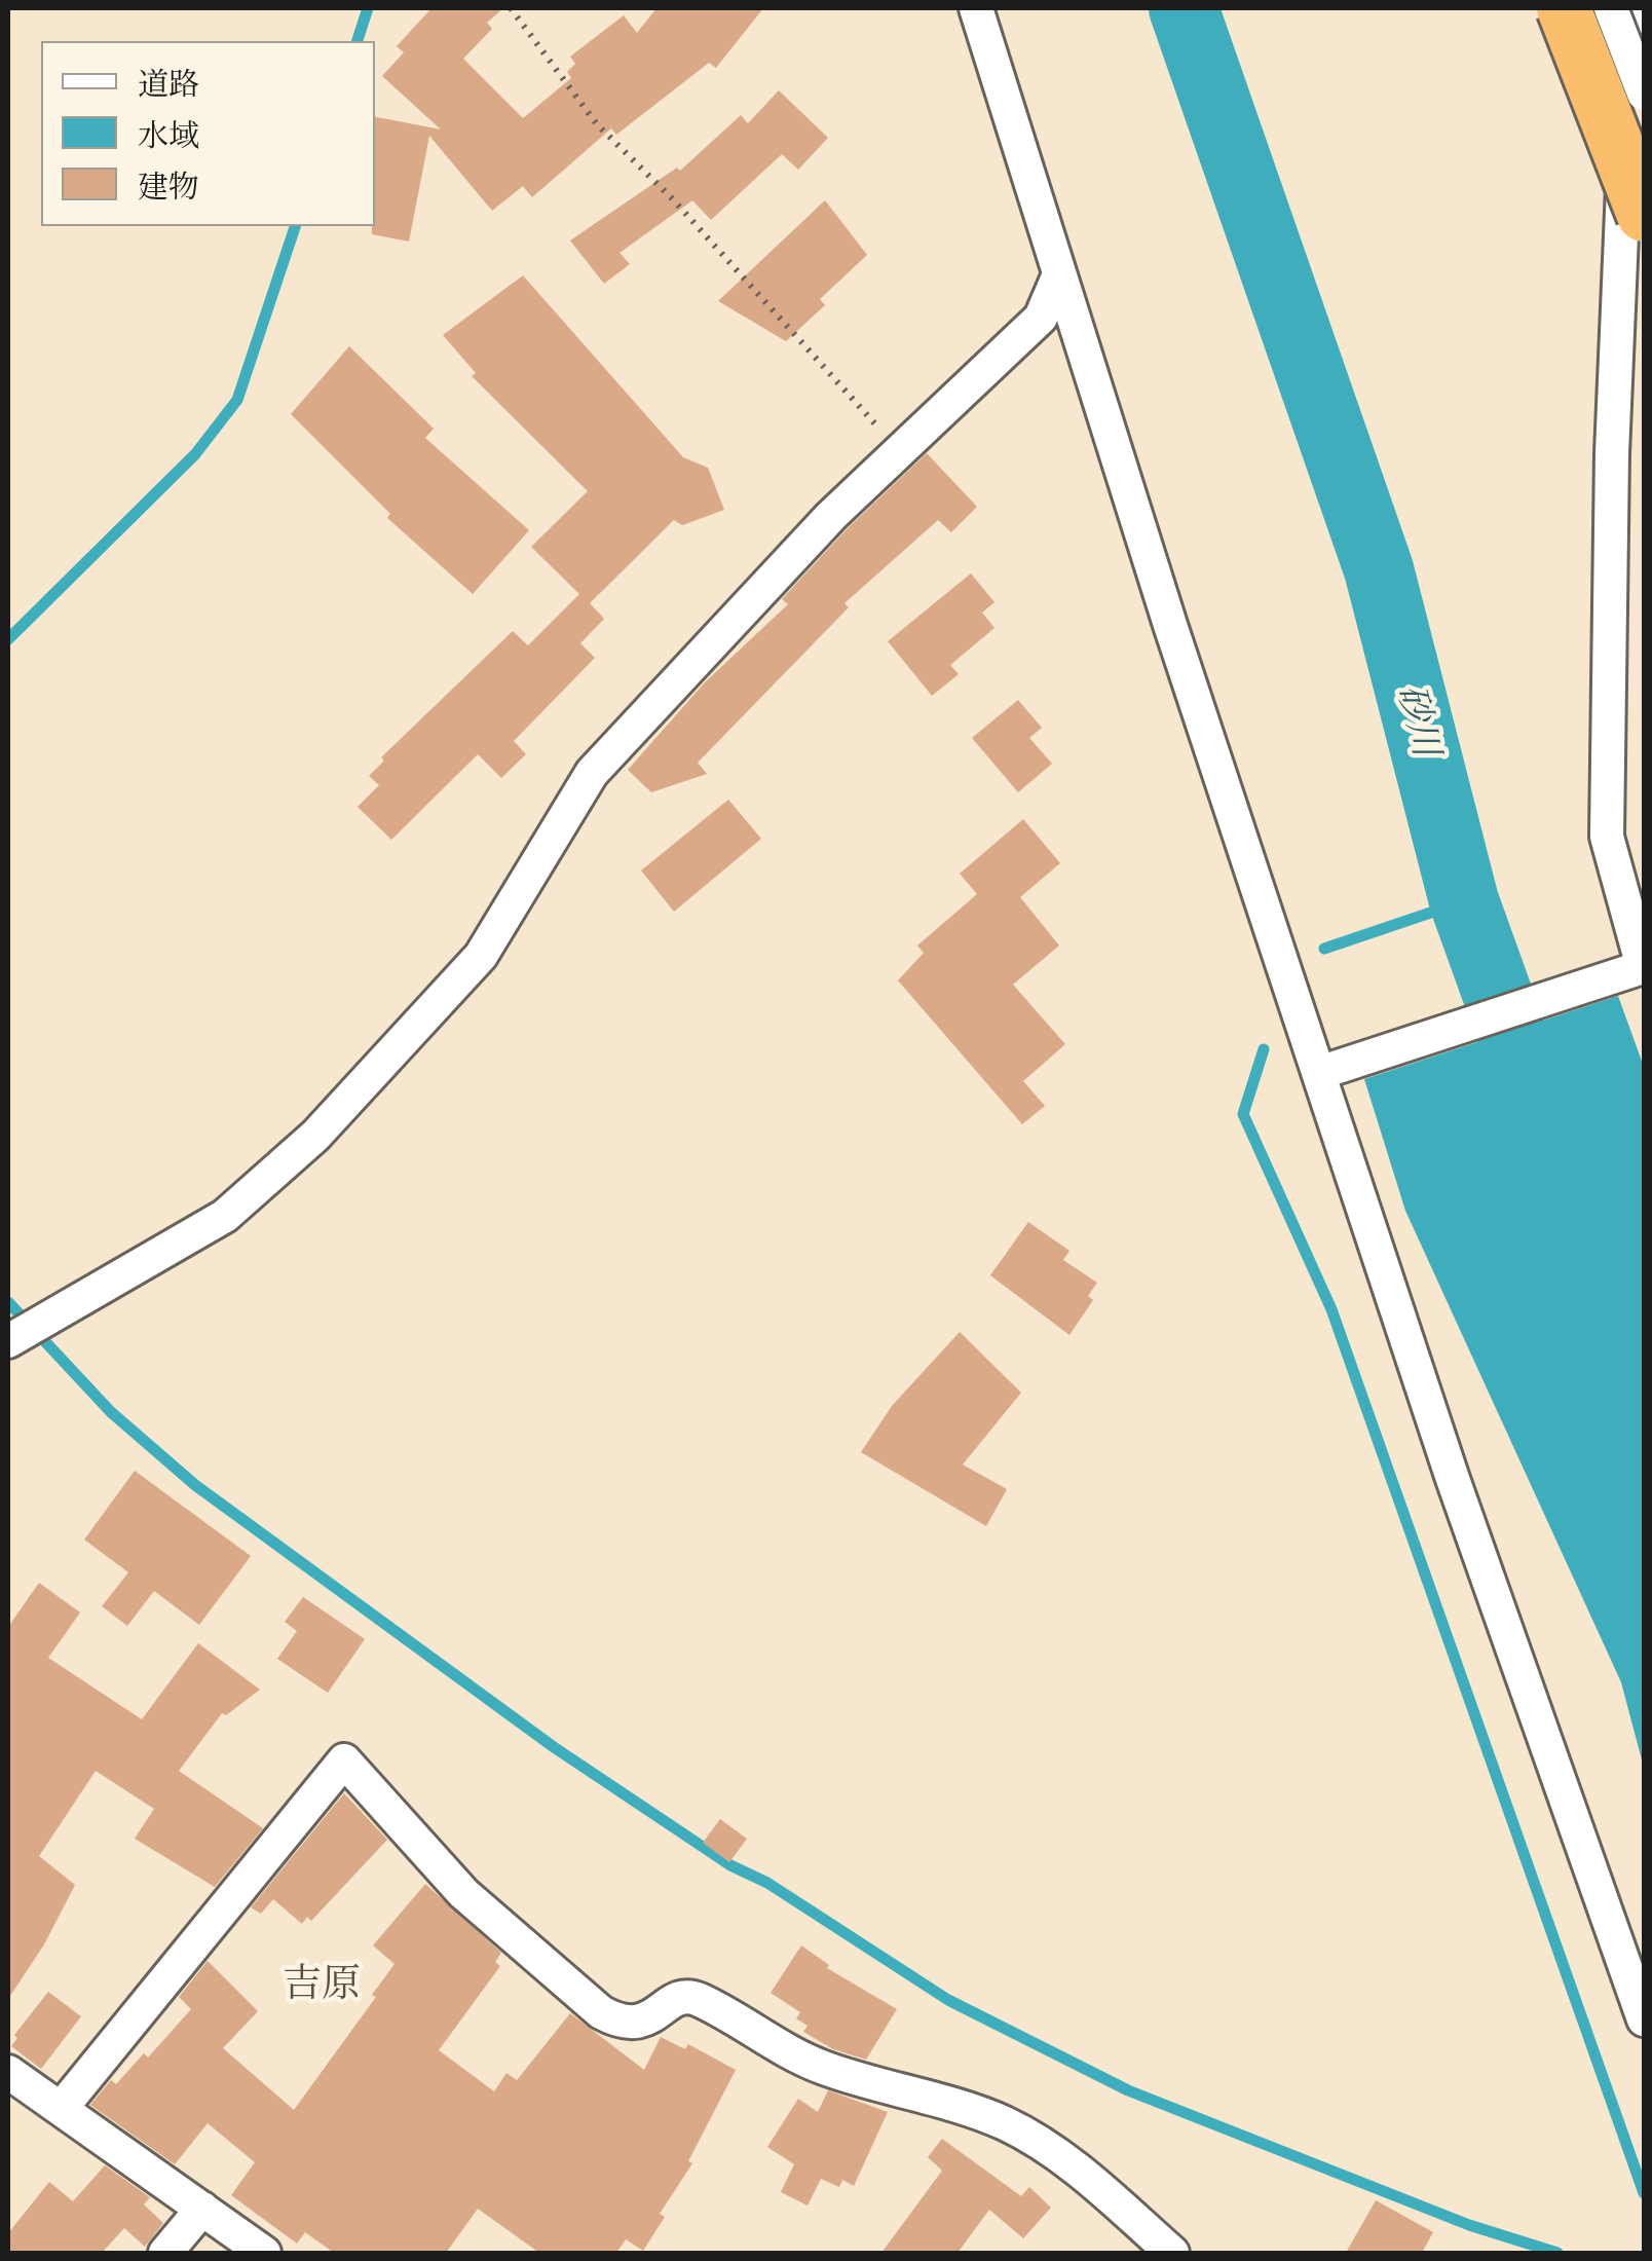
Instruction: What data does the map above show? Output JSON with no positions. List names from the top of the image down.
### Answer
{
  "districts": ["吉原"],
  "water": ["砂川"],
  "legend": ["道路", "水域", "建物"]
}
